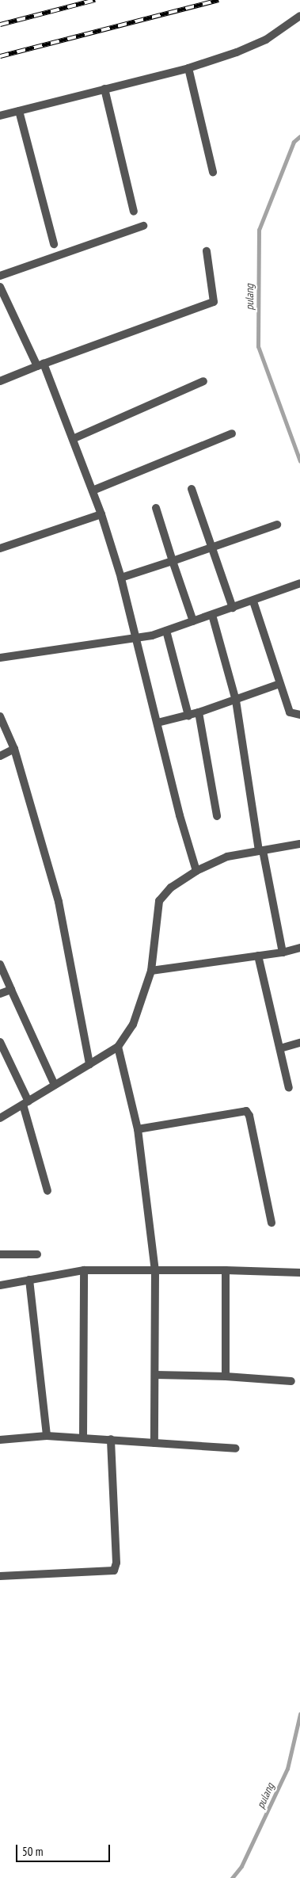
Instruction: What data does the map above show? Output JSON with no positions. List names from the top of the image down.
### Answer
{
  "water": ["pulang"],
  "scale_bar": "50 m"
}
